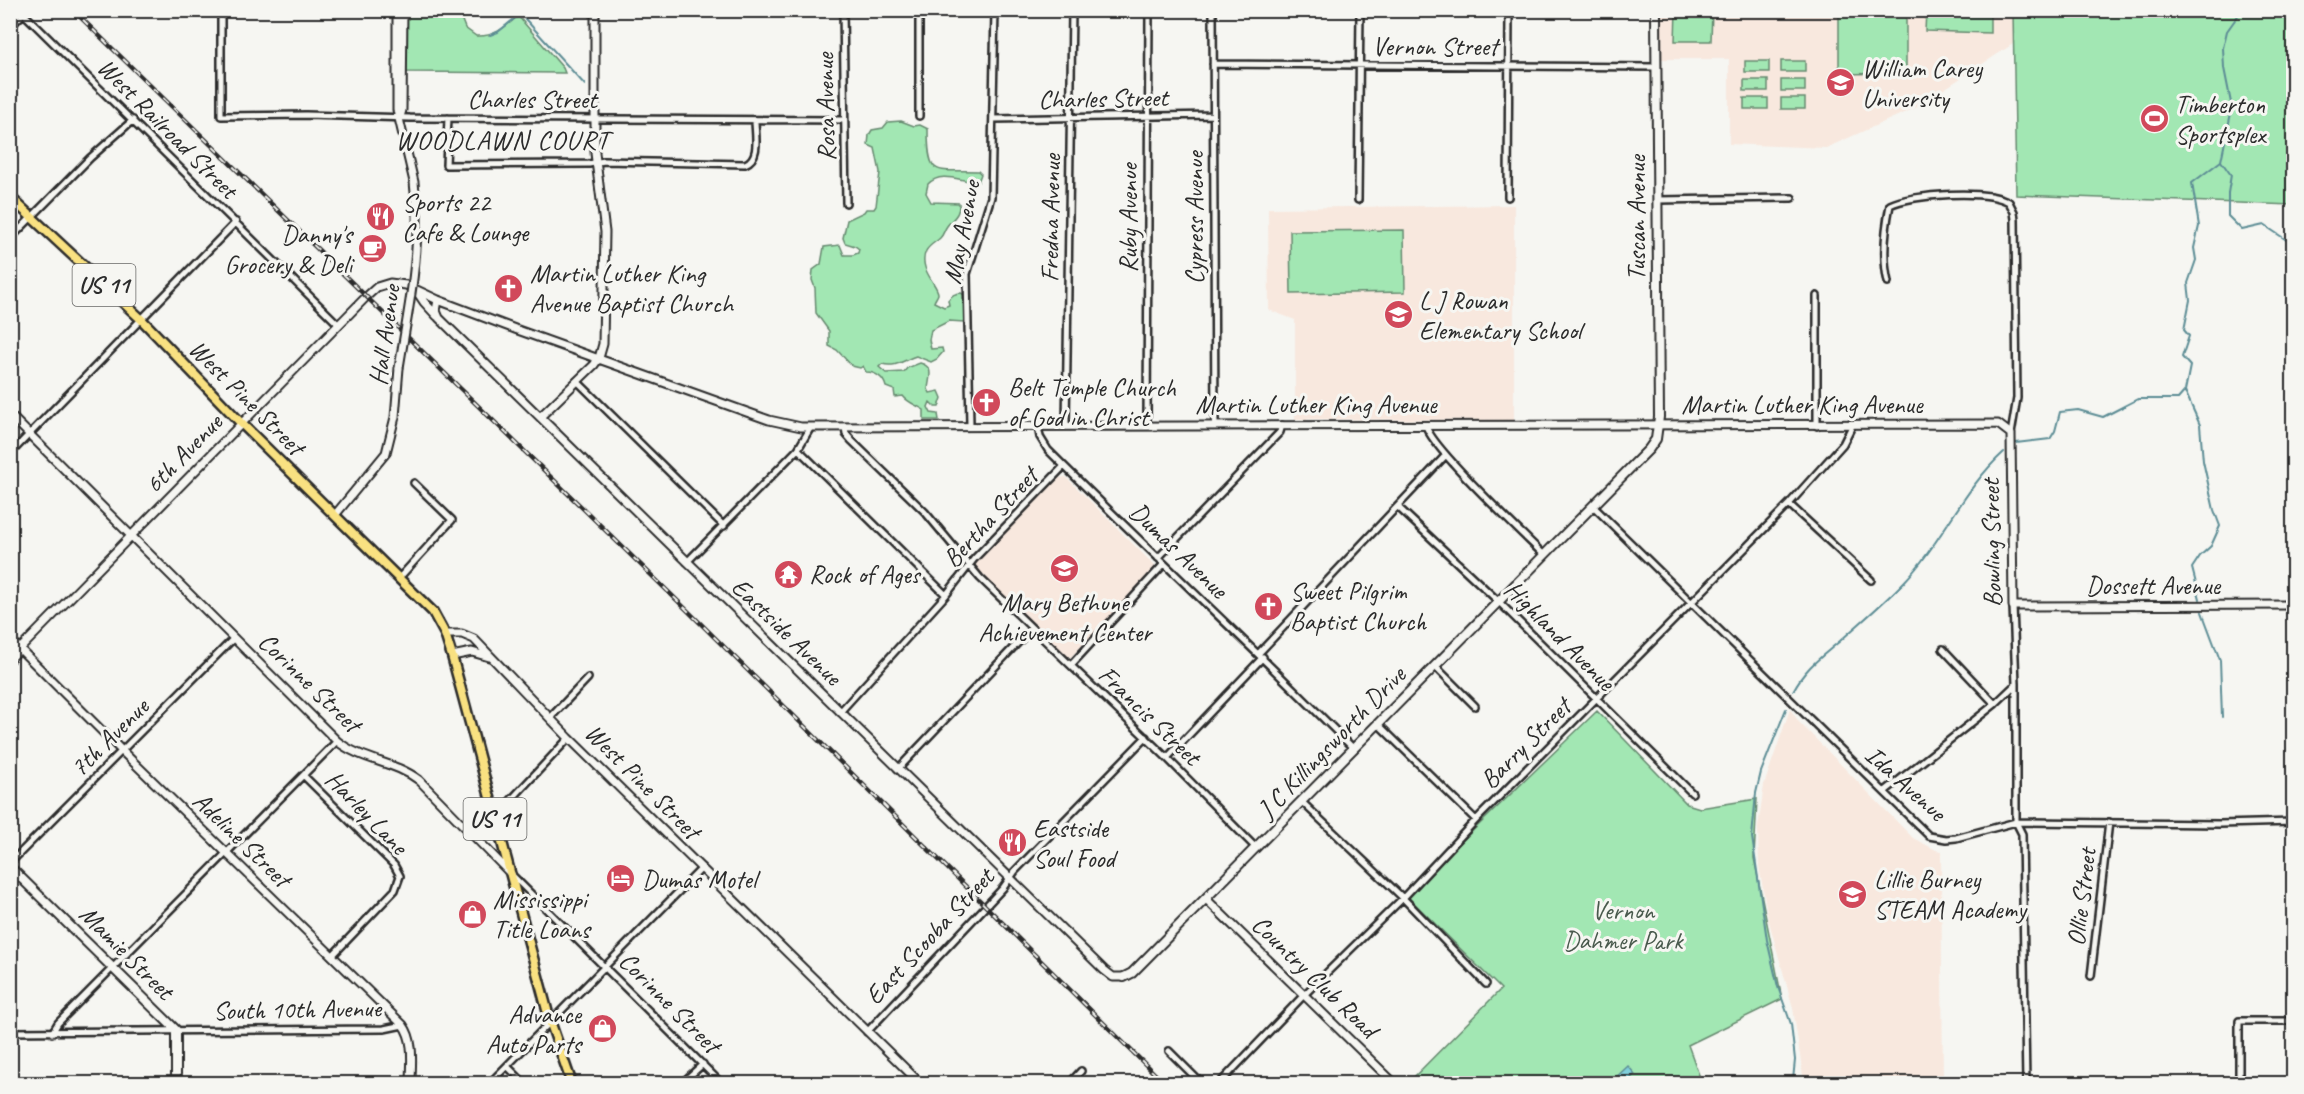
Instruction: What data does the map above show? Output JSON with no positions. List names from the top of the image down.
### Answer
{
  "streets": {
    "main road": [
      "Tuscan Avenue",
      "US 11",
      "West Pine Street",
      "J C Killingsworth Drive",
      "Mamie Street"
    ],
    "street": [
      "Vernon Street",
      "Charles Street",
      "Rosa Avenue",
      "West Railroad Street",
      "Fredna Avenue",
      "Ruby Avenue",
      "Cypress Avenue",
      "May Avenue",
      "Hall Avenue",
      "Martin Luther King Avenue",
      "6th Avenue",
      "Bertha Street",
      "Bowling Street",
      "Dumas Avenue",
      "Dossett Avenue",
      "Eastside Avenue",
      "Highland Avenue",
      "Corinne Street",
      "Francis Street",
      "7th Avenue",
      "Barry Street",
      "Ida Avenue",
      "Harley Lane",
      "Adeline Street",
      "Ollie Street",
      "East Scooba Street",
      "Country Club Road",
      "South 10th Avenue"
    ]
  },
  "crossings": [
    ["Vernon Street", "Cypress Avenue"],
    ["Vernon Street", "Tuscan Avenue"],
    ["Charles Street", "Rosa Avenue"],
    ["Charles Street", "Fredna Avenue"],
    ["Charles Street", "Ruby Avenue"],
    ["Charles Street", "Cypress Avenue"],
    ["Charles Street", "May Avenue"],
    ["Charles Street", "Hall Avenue"],
    ["West Railroad Street", "6th Avenue"],
    ["Fredna Avenue", "Martin Luther King Avenue"],
    ["Ruby Avenue", "Martin Luther King Avenue"],
    ["Cypress Avenue", "Martin Luther King Avenue"],
    ["Tuscan Avenue", "Martin Luther King Avenue"],
    ["Tuscan Avenue", "J C Killingsworth Drive"],
    ["May Avenue", "Martin Luther King Avenue"],
    ["US 11", "West Pine Street"],
    ["US 11", "Corinne Street"],
    ["Hall Avenue", "West Pine Street"],
    ["West Pine Street", "6th Avenue"],
    ["West Pine Street", "East Scooba Street"],
    ["Martin Luther King Avenue", "6th Avenue"],
    ["Martin Luther King Avenue", "Bowling Street"],
    ["Martin Luther King Avenue", "Dumas Avenue"],
    ["Martin Luther King Avenue", "Eastside Avenue"],
    ["Martin Luther King Avenue", "Francis Street"],
    ["Martin Luther King Avenue", "J C Killingsworth Drive"],
    ["Martin Luther King Avenue", "Barry Street"],
    ["6th Avenue", "Corinne Street"],
    ["6th Avenue", "Adeline Street"],
    ["Bertha Street", "Dumas Avenue"],
    ["Bertha Street", "Eastside Avenue"],
    ["Bertha Street", "Francis Street"],
    ["Bowling Street", "Dossett Avenue"],
    ["Bowling Street", "Ida Avenue"],
    ["Dumas Avenue", "J C Killingsworth Drive"],
    ["Eastside Avenue", "J C Killingsworth Drive"],
    ["Eastside Avenue", "East Scooba Street"],
    ["Highland Avenue", "J C Killingsworth Drive"],
    ["Highland Avenue", "Barry Street"],
    ["Corinne Street", "7th Avenue"],
    ["Francis Street", "J C Killingsworth Drive"],
    ["Francis Street", "East Scooba Street"],
    ["7th Avenue", "Adeline Street"],
    ["7th Avenue", "Mamie Street"],
    ["J C Killingsworth Drive", "Ida Avenue"],
    ["J C Killingsworth Drive", "Country Club Road"],
    ["Barry Street", "Ida Avenue"],
    ["Barry Street", "Country Club Road"],
    ["Ida Avenue", "Ollie Street"],
    ["Harley Lane", "Adeline Street"],
    ["Adeline Street", "South 10th Avenue"],
    ["Mamie Street", "South 10th Avenue"]
  ],
  "districts": ["WOODLAWN COURT"],
  "parks": ["Vernon Dahmer Park"],
  "places": {
    "school or university": [
      "William Carey University",
      "L J Rowan Elementary School",
      "Mary Bethune Achievement Center",
      "Lillie Burney STEAM Academy"
    ],
    "sports": ["Timberton Sportsplex"],
    "restaurant": ["Sports 22 Cafe & Lounge", "Eastside Soul Food"],
    "cafe": ["Danny's Grocery & Deli"],
    "church": ["Martin Luther King Avenue Baptist Church", "Belt Temple Church of God in Christ", "Sweet Pilgrim Baptist Church"],
    "temple": ["Rock of Ages"],
    "hotel": ["Dumas Motel"],
    "shop": ["Mississippi Title Loans", "Advance Auto Parts"]
  }
}
